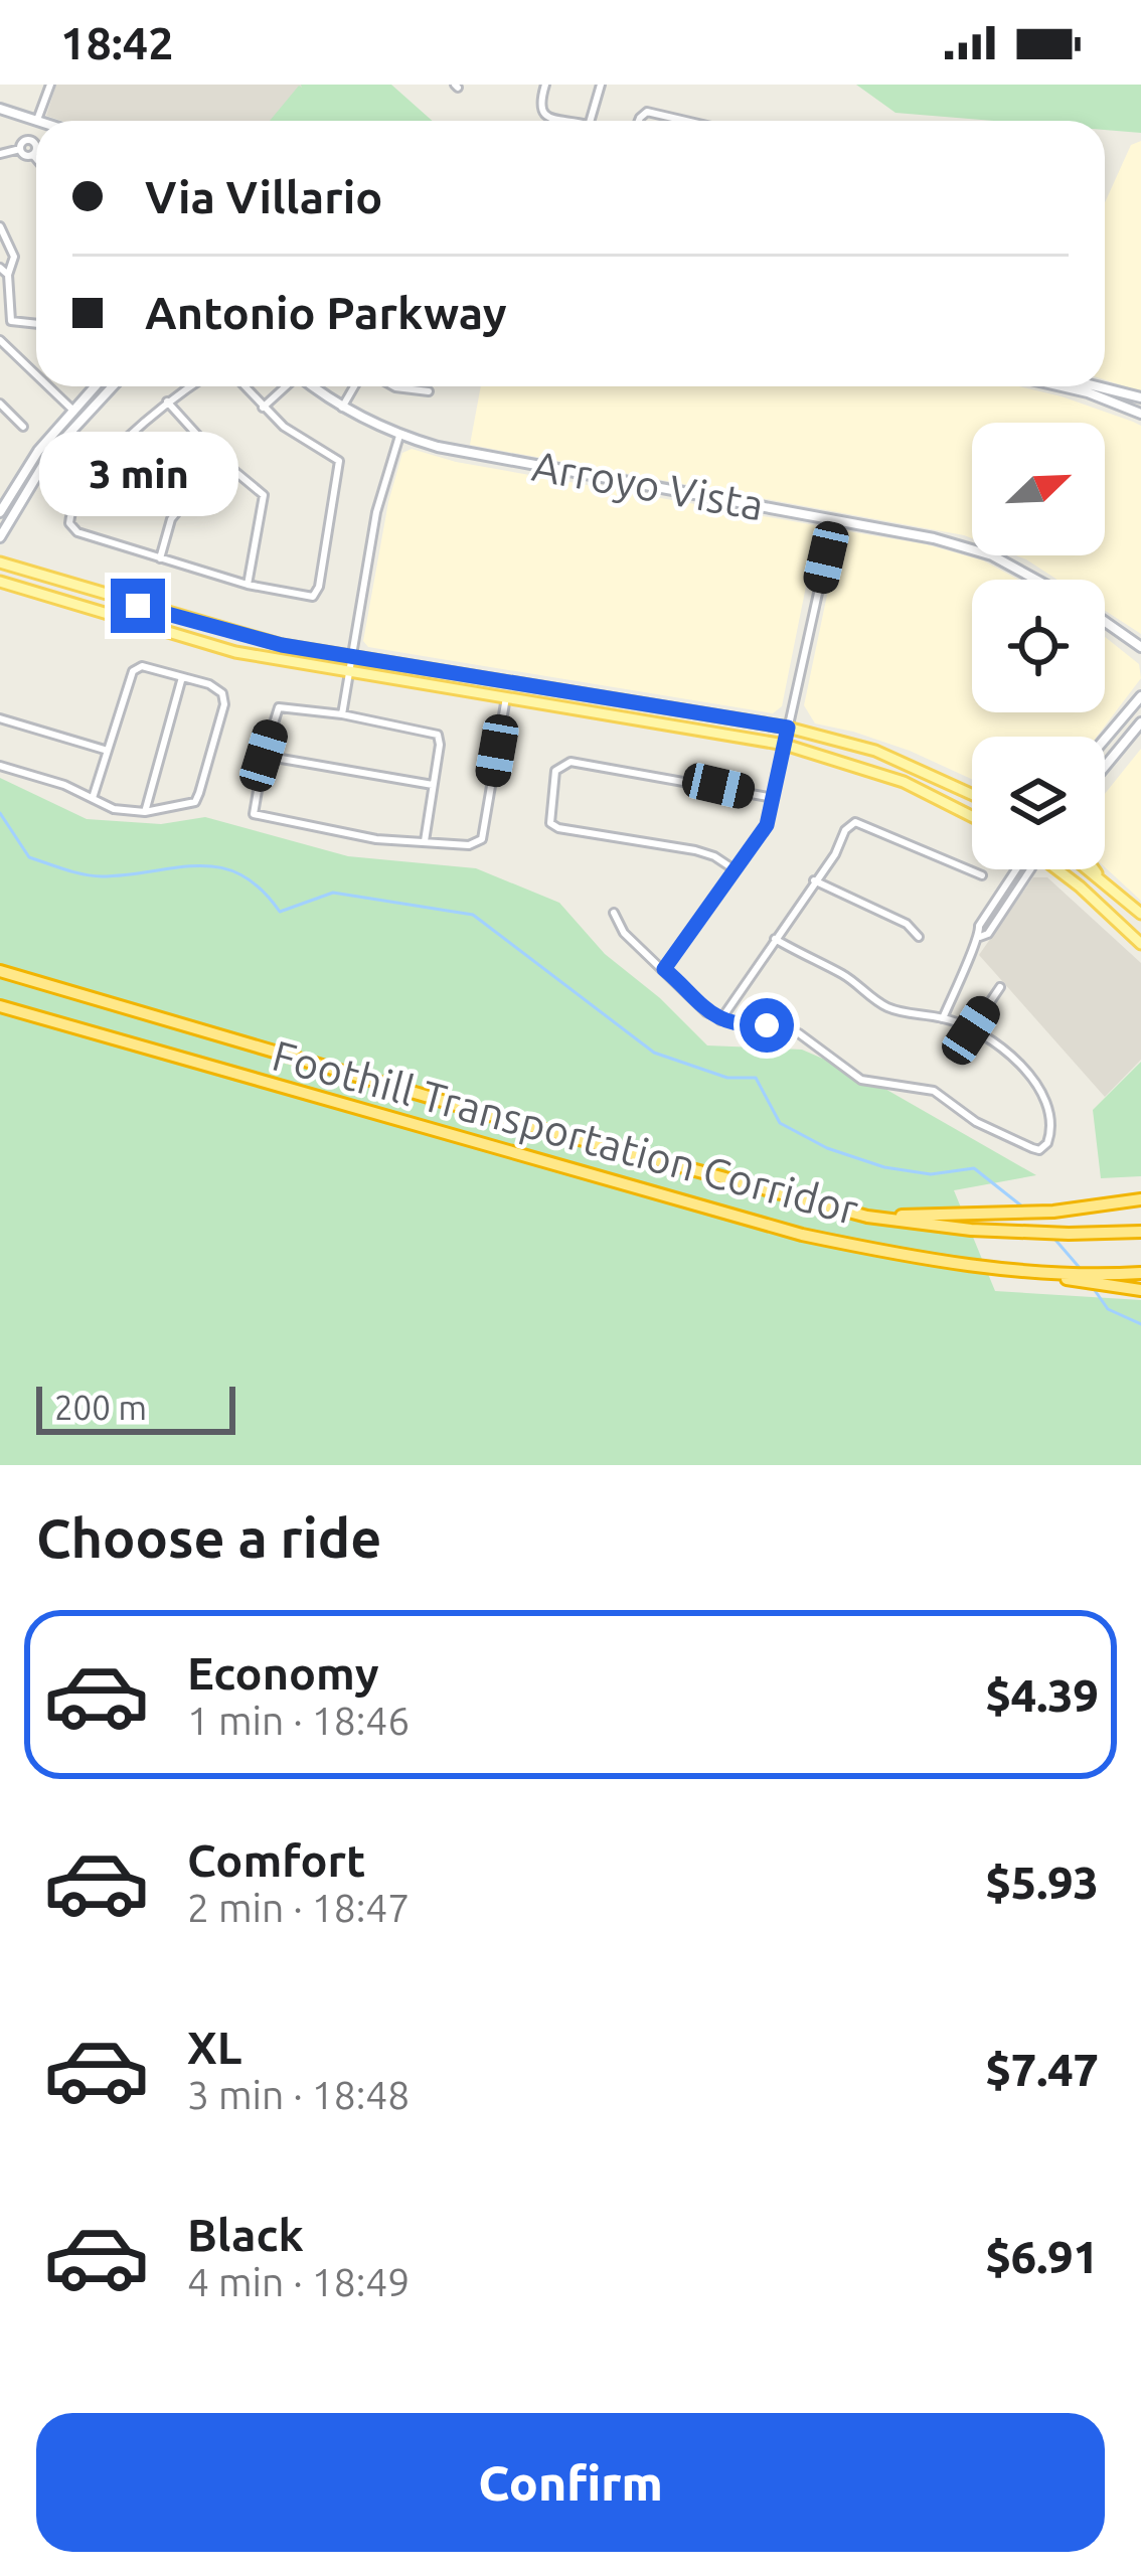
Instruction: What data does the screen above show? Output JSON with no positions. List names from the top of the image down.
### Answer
{
  "streets": {
    "highway": ["Foothill Transportation Corridor"],
    "main road": ["Arroyo Vista"]
  },
  "scale_bar": "200 m",
  "north": "top right",
  "page": {
    "status": "18:42",
    "banner": ["Via Villario", "Antonio Parkway"],
    "bubble": "3 min",
    "scale": "200 m",
    "heading": "Choose a ride",
    "list": [
      {
        "name": "Economy",
        "note": "1 min · 18:46",
        "value": "$4.39"
      },
      {
        "name": "Comfort",
        "note": "2 min · 18:47",
        "value": "$5.93"
      },
      {
        "name": "XL",
        "note": "3 min · 18:48",
        "value": "$7.47"
      },
      {
        "name": "Black",
        "note": "4 min · 18:49",
        "value": "$6.91"
      }
    ],
    "buttons": "Confirm"
  }
}
